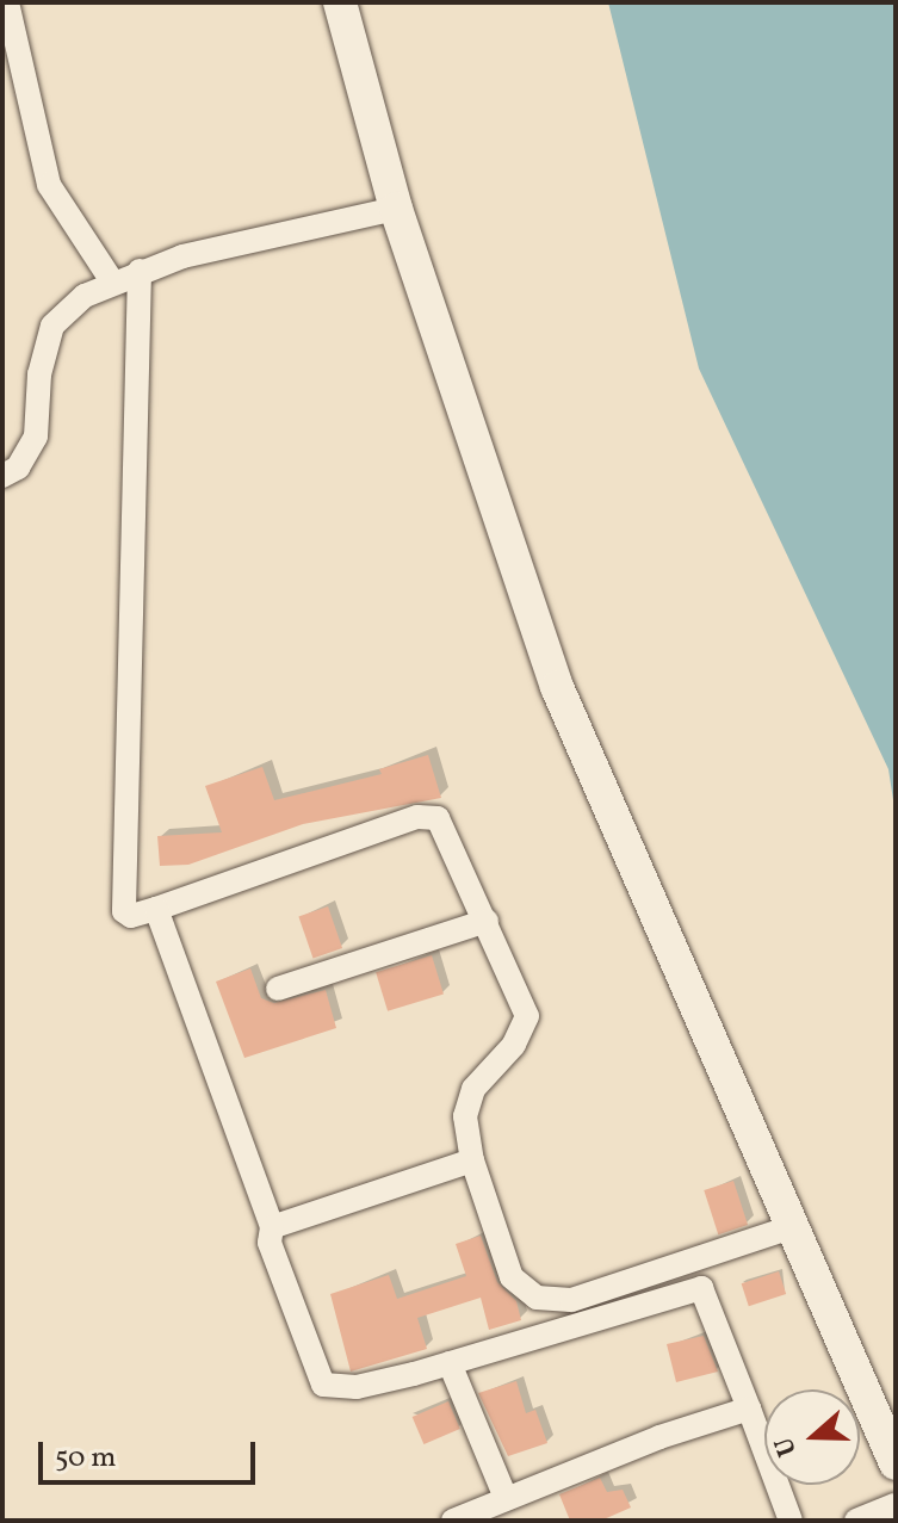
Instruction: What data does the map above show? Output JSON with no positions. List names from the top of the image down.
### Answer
{
  "scale_bar": "50 m",
  "north": "left"
}
